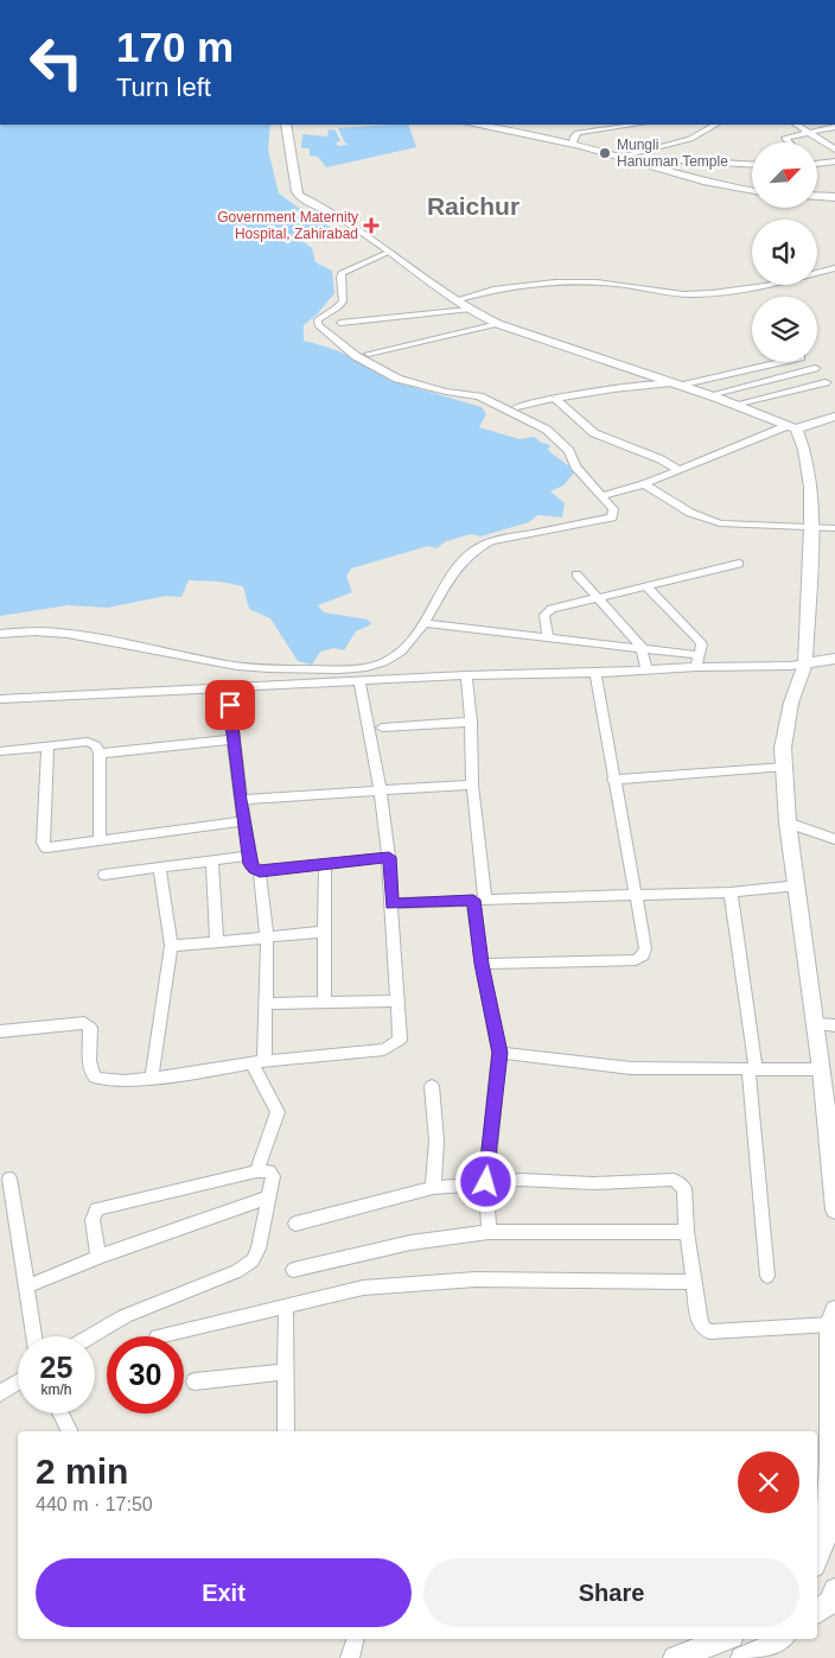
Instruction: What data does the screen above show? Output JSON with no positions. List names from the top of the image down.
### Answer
{
  "districts": ["Raichur"],
  "places": {
    "other": ["Mungli Hanuman Temple"],
    "health": ["Government Maternity Hospital, Zahirabad"]
  },
  "north": "top right",
  "page": {
    "turn": ["170 m", "Turn left"],
    "speed": "25 km/h",
    "limit": "30",
    "heading": ["2 min", "440 m · 17:50"],
    "buttons": ["Exit", "Share"]
  }
}
